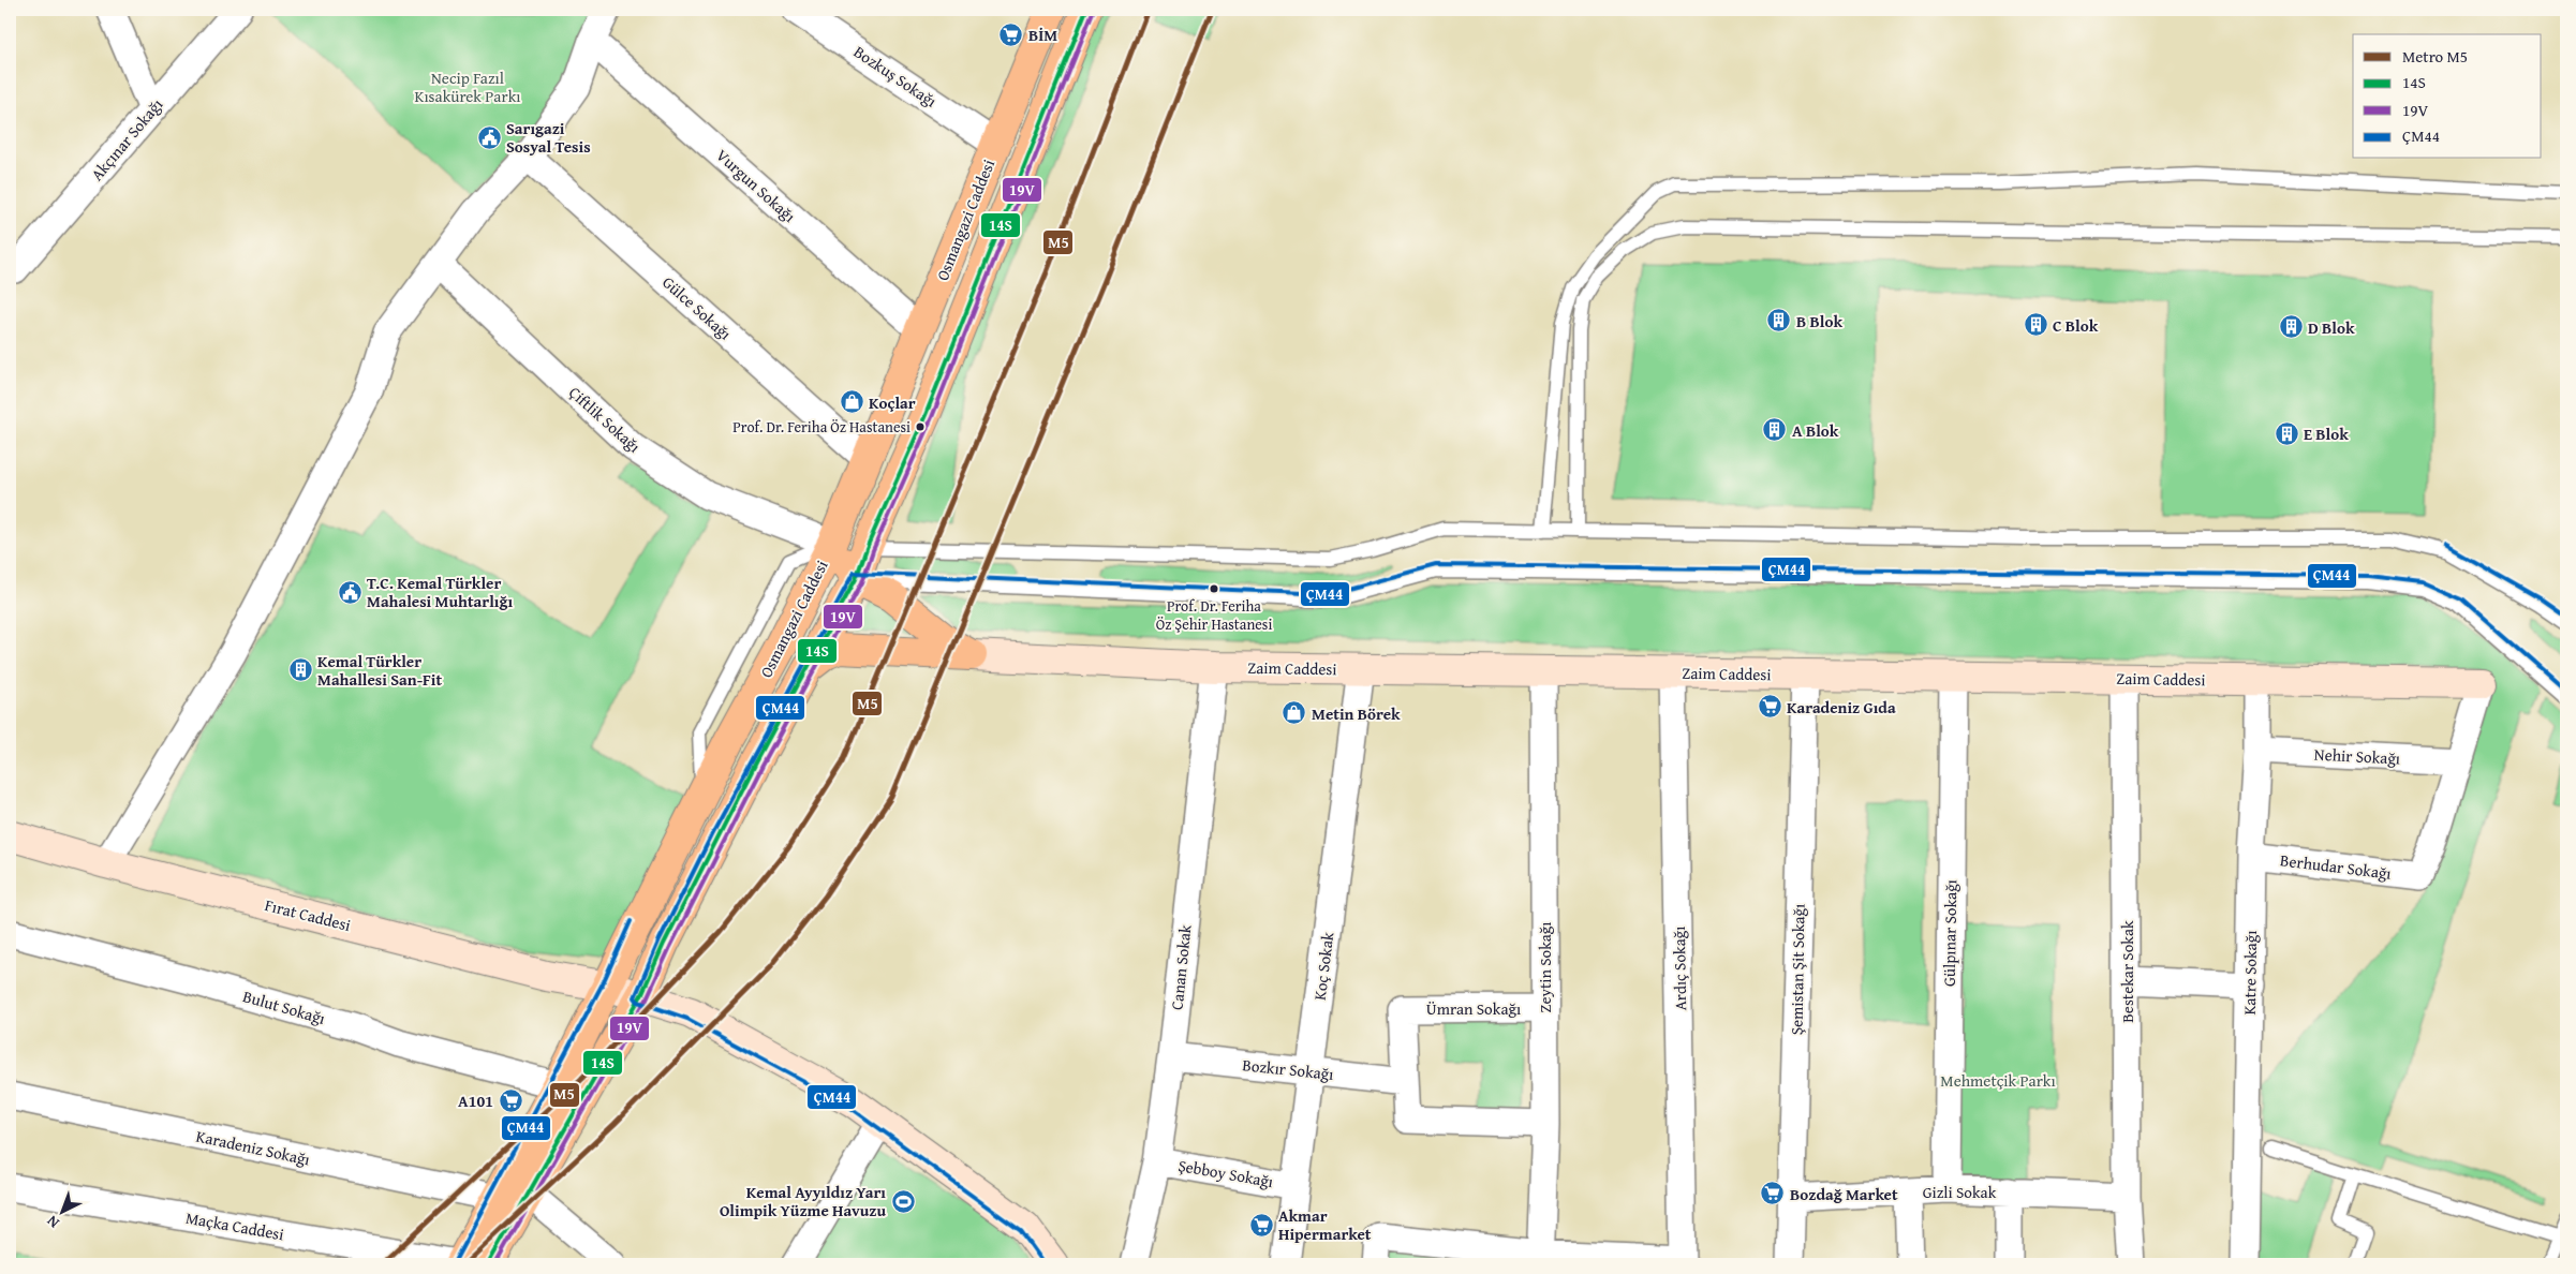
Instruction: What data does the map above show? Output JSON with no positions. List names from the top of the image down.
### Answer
{
  "streets": {
    "main road": ["Osmangazi Caddesi"],
    "street": [
      "Bozkuş Sokağı",
      "Akçınar Sokağı",
      "Vurgun Sokağı",
      "Gülce Sokağı",
      "Çiftlik Sokağı",
      "Zaim Caddesi",
      "Nehir Sokağı",
      "Berhudar Sokağı",
      "Fırat Caddesi",
      "Gülpınar Sokağı",
      "Koç Sokak",
      "Canan Sokak",
      "Zeytin Sokağı",
      "Ardıç Sokağı",
      "Şemistan Şit Sokağı",
      "Bestekar Sokak",
      "Katre Sokağı",
      "Bulut Sokağı",
      "Ümran Sokağı",
      "Bozkır Sokağı",
      "Karadeniz Sokağı",
      "Şebboy Sokağı",
      "Gizli Sokak",
      "Maçka Caddesi"
    ]
  },
  "crossings": [
    ["Bozkuş Sokağı", "Osmangazi Caddesi"],
    ["Vurgun Sokağı", "Osmangazi Caddesi"],
    ["Osmangazi Caddesi", "Gülce Sokağı"],
    ["Osmangazi Caddesi", "Çiftlik Sokağı"],
    ["Osmangazi Caddesi", "Fırat Caddesi"],
    ["Osmangazi Caddesi", "Bulut Sokağı"],
    ["Osmangazi Caddesi", "Karadeniz Sokağı"],
    ["Osmangazi Caddesi", "Maçka Caddesi"],
    ["Zaim Caddesi", "Gülpınar Sokağı"],
    ["Zaim Caddesi", "Koç Sokak"],
    ["Zaim Caddesi", "Canan Sokak"],
    ["Zaim Caddesi", "Zeytin Sokağı"],
    ["Zaim Caddesi", "Ardıç Sokağı"],
    ["Zaim Caddesi", "Şemistan Şit Sokağı"],
    ["Zaim Caddesi", "Bestekar Sokak"],
    ["Zaim Caddesi", "Katre Sokağı"],
    ["Nehir Sokağı", "Berhudar Sokağı"],
    ["Nehir Sokağı", "Katre Sokağı"],
    ["Berhudar Sokağı", "Katre Sokağı"],
    ["Gülpınar Sokağı", "Gizli Sokak"],
    ["Koç Sokak", "Bozkır Sokağı"],
    ["Koç Sokak", "Şebboy Sokağı"],
    ["Canan Sokak", "Bozkır Sokağı"],
    ["Canan Sokak", "Şebboy Sokağı"],
    ["Zeytin Sokağı", "Ümran Sokağı"],
    ["Şemistan Şit Sokağı", "Gizli Sokak"],
    ["Bestekar Sokak", "Gizli Sokak"],
    ["Ümran Sokağı", "Bozkır Sokağı"]
  ],
  "parks": ["Necip Fazıl Kısakürek Parkı", "Mehmetçik Parkı"],
  "places": {
    "supermarket": [
      "BİM",
      "Karadeniz Gıda",
      "A101",
      "Bozdağ Market",
      "Akmar Hipermarket"
    ],
    "public building": ["Sarıgazi Sosyal Tesis", "T.C. Kemal Türkler Mahalesi Muhtarlığı"],
    "building": [
      "B Blok",
      "C Blok",
      "D Blok",
      "A Blok",
      "E Blok",
      "Kemal Türkler Mahallesi San-Fit"
    ],
    "shop": ["Koçlar", "Metin Börek"],
    "other": ["Prof. Dr. Feriha Öz Hastanesi", "Prof. Dr. Feriha Öz Şehir Hastanesi"],
    "sports": ["Kemal Ayyıldız Yarı Olimpik Yüzme Havuzu"]
  },
  "lines": [
    "metro line M5",
    "transit line 14S",
    "transit line 19V",
    "transit line ÇM44"
  ],
  "legend": [
    "Metro M5",
    "14S",
    "19V",
    "ÇM44"
  ],
  "north": "bottom left"
}
